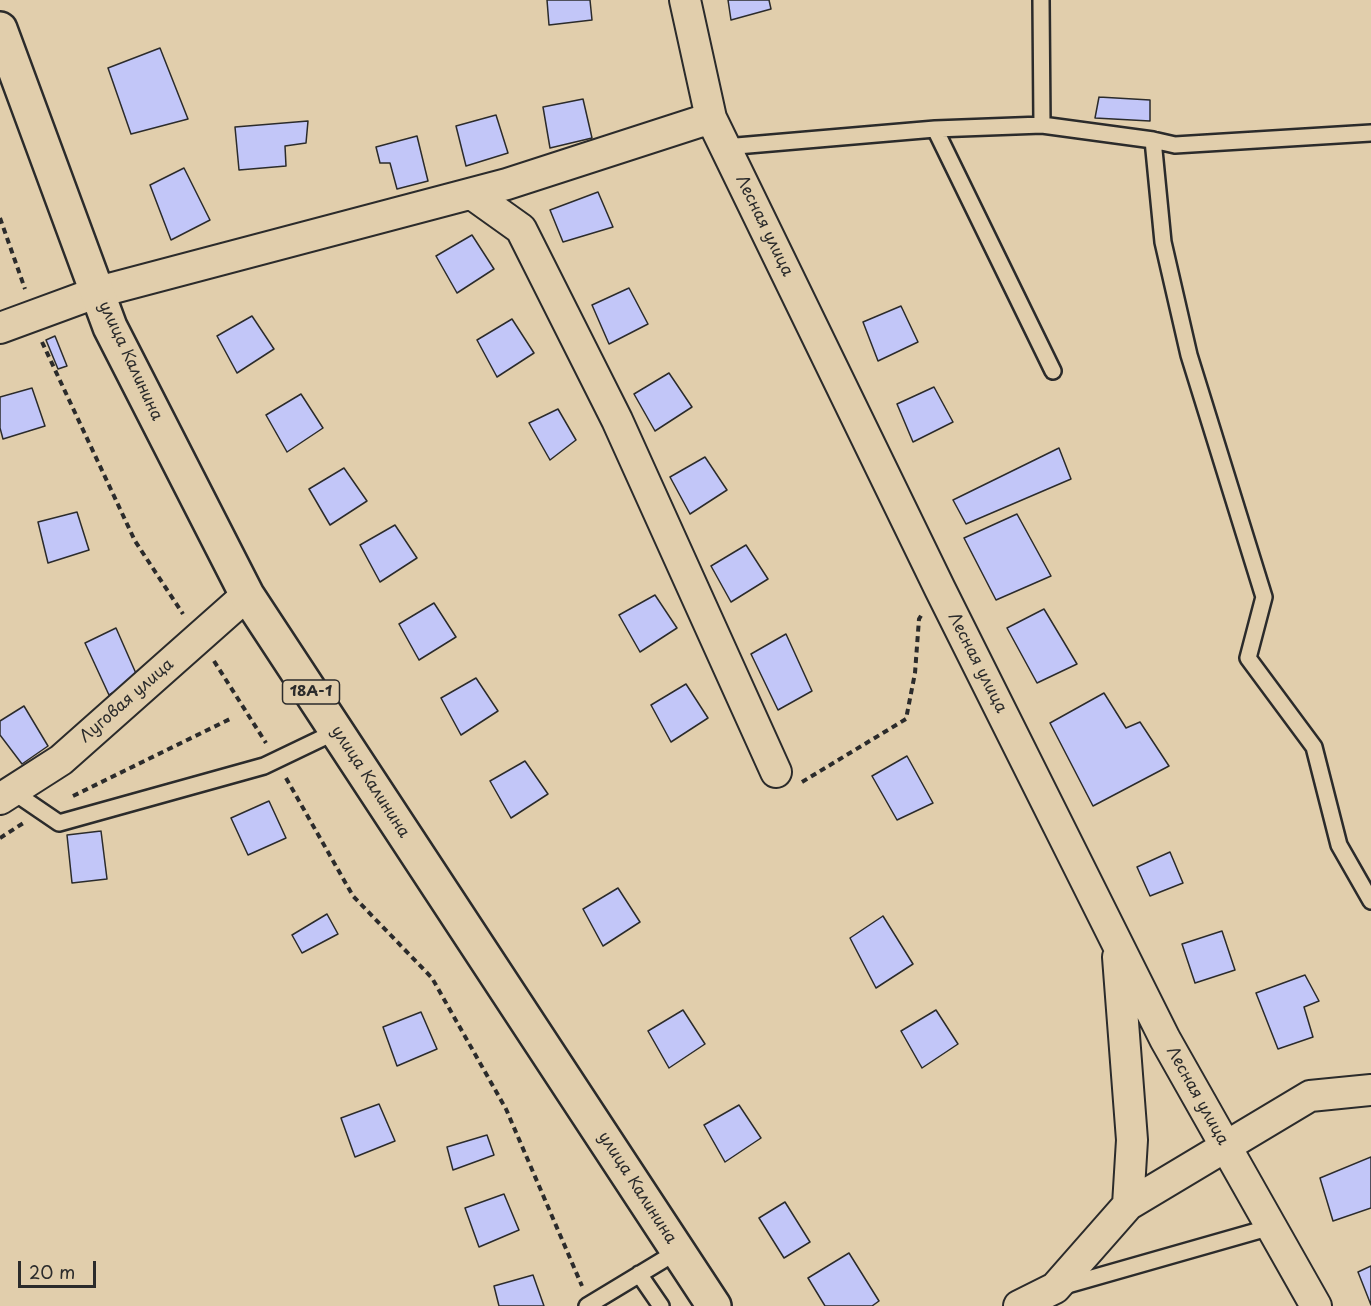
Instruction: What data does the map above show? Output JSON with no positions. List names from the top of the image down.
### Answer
{
  "streets": {
    "main road": ["улица Калинина", "18А-1"],
    "street": ["Лесная улица", "Луговая улица"]
  },
  "crossings": [
    ["улица Калинина", "Луговая улица"]
  ],
  "scale_bar": "20 m"
}
